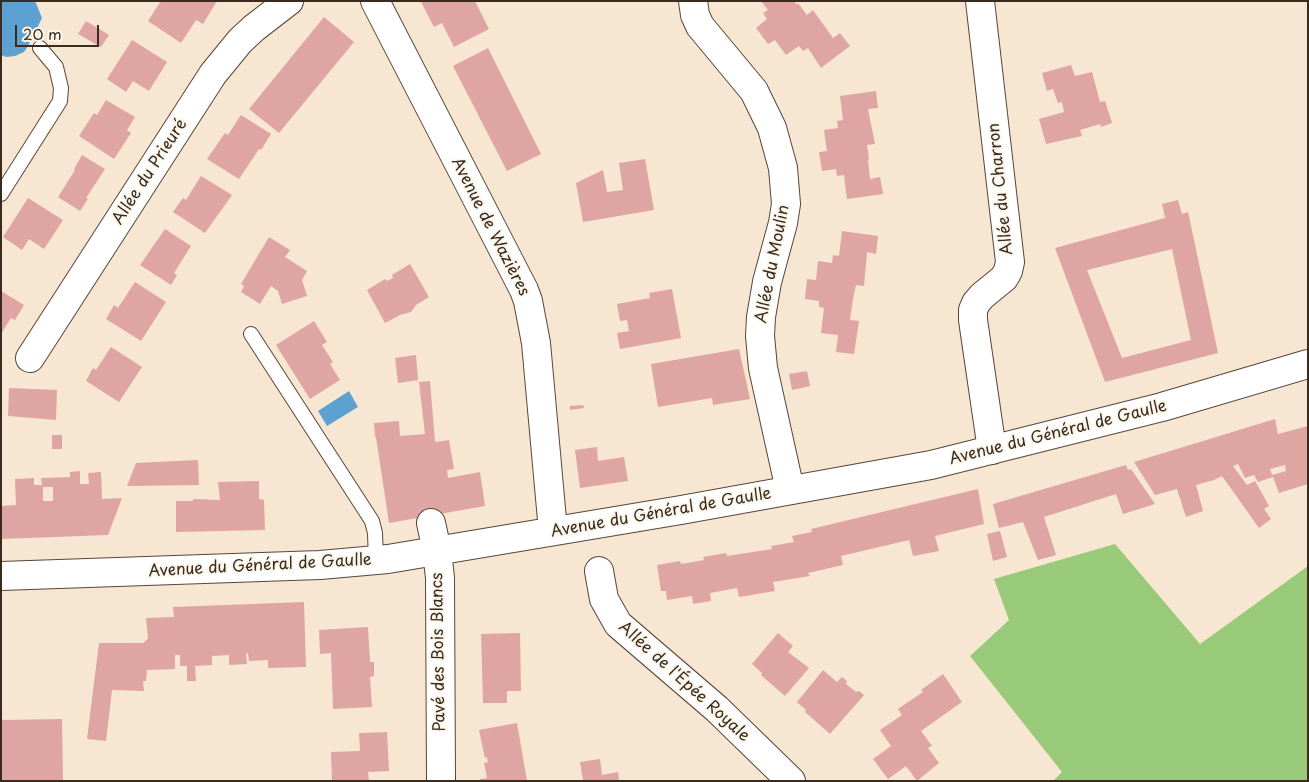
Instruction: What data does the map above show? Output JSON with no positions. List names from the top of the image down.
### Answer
{
  "streets": {
    "street": [
      "Allée du Prieuré",
      "Allée du Charron",
      "Avenue de Wazières",
      "Allée du Moulin",
      "Avenue du Général de Gaulle",
      "Pavé des Bois Blancs",
      "Allée de l'Épée Royale"
    ]
  },
  "crossings": [
    ["Allée du Charron", "Avenue du Général de Gaulle"],
    ["Avenue de Wazières", "Avenue du Général de Gaulle"],
    ["Allée du Moulin", "Avenue du Général de Gaulle"],
    ["Avenue du Général de Gaulle", "Pavé des Bois Blancs"]
  ],
  "scale_bar": "20 m"
}
